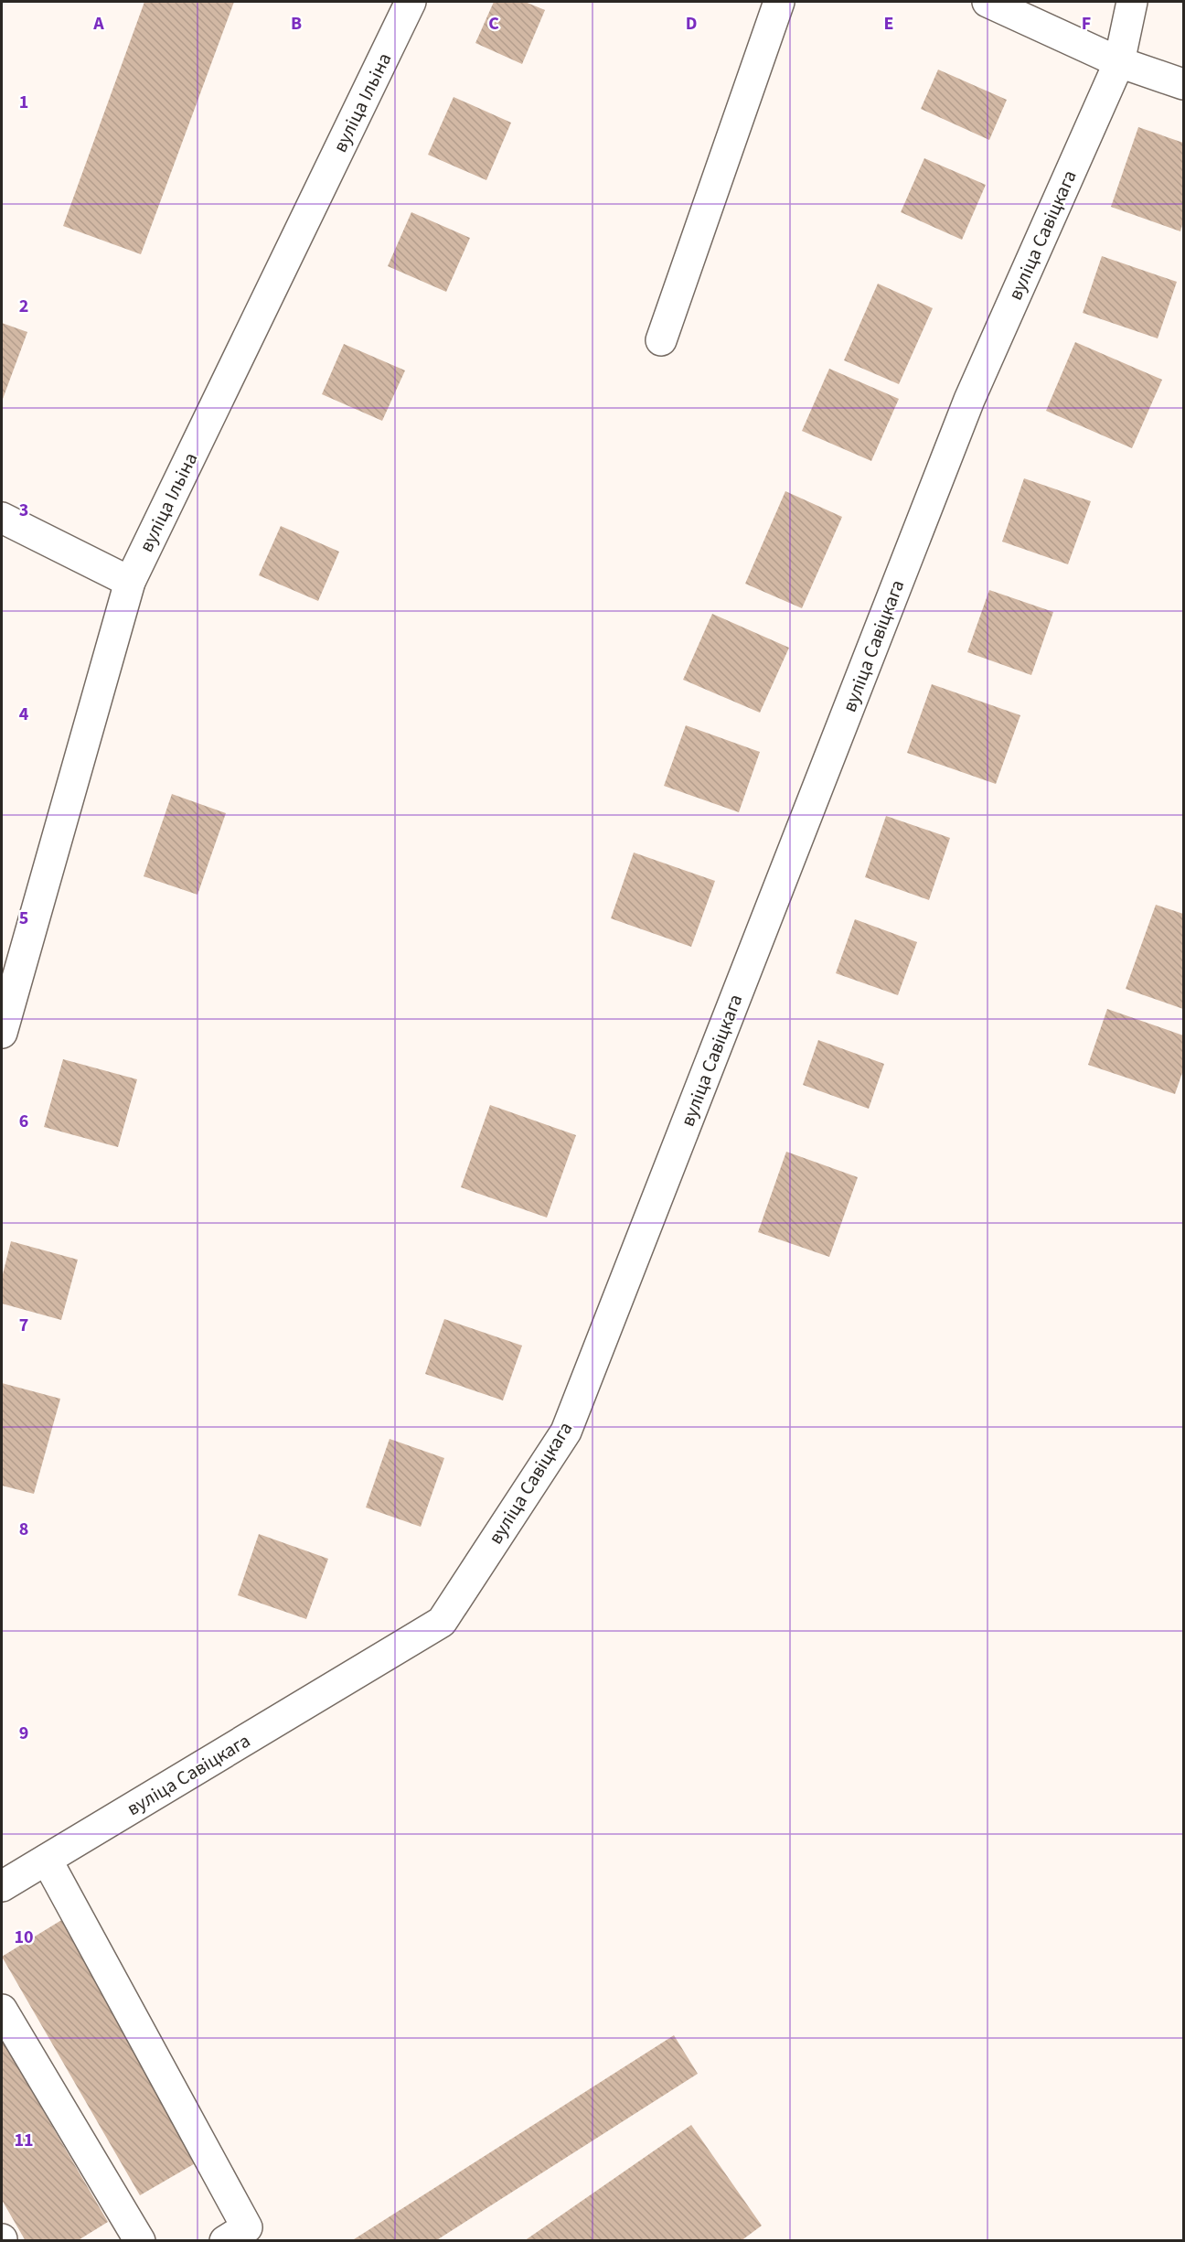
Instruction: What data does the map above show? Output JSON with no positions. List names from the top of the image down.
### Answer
{
  "streets": {
    "street": ["вуліца Ільіна", "вуліца Савіцкага"]
  },
  "grid": {
    "columns": [
      "A",
      "B",
      "C",
      "D",
      "E",
      "F"
    ],
    "rows": [
      "1",
      "2",
      "3",
      "4",
      "5",
      "6",
      "7",
      "8",
      "9",
      "10",
      "11"
    ]
  }
}
